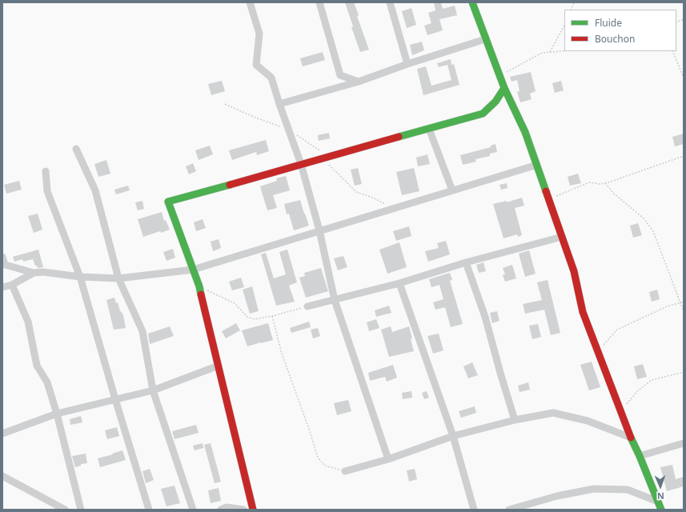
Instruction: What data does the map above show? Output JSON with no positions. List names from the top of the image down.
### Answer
{
  "legend": ["Fluide", "Bouchon"],
  "north": "bottom"
}
